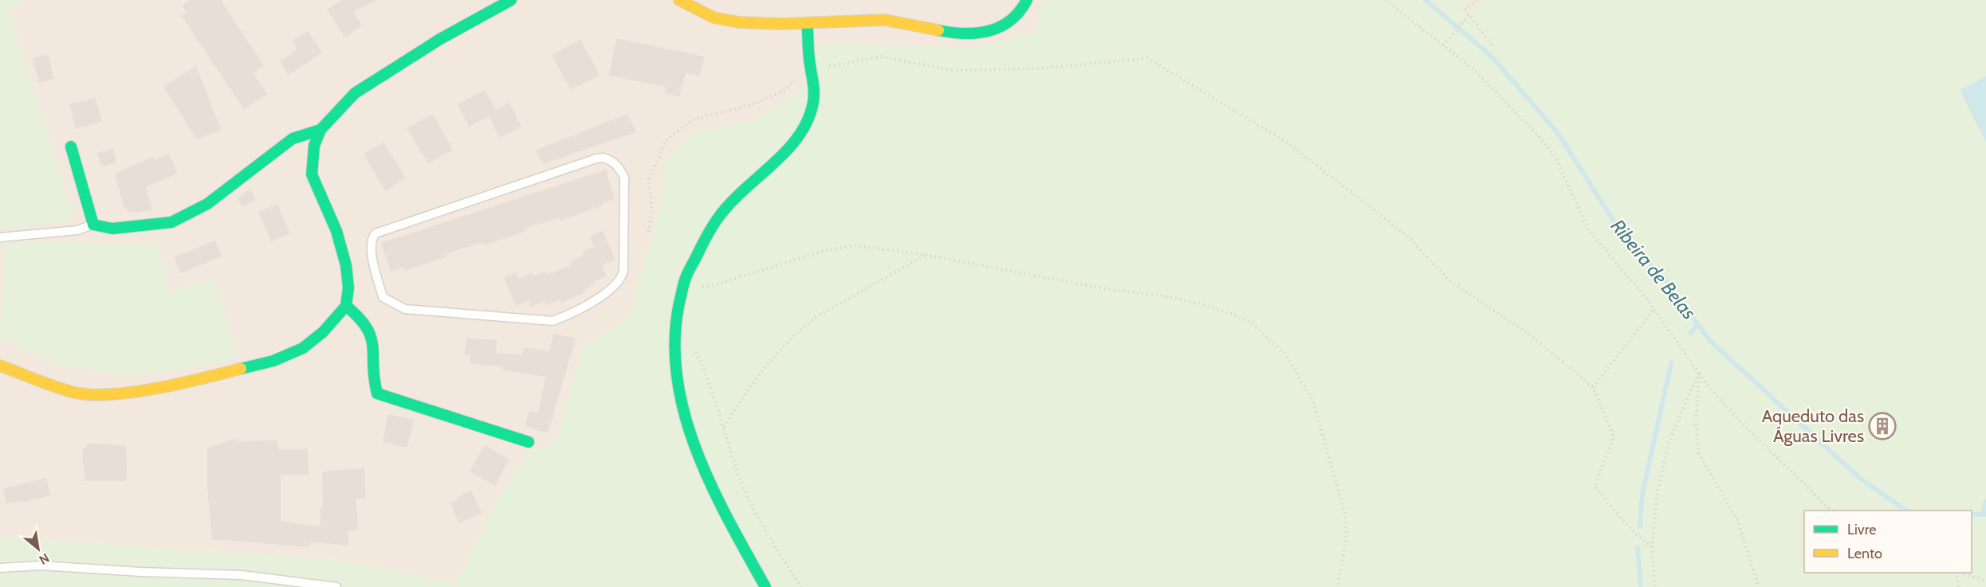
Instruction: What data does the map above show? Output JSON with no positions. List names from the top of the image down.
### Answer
{
  "water": ["Ribeira de Belas"],
  "places": {
    "building": ["Aqueduto das Águas Livres"]
  },
  "legend": ["Livre", "Lento"],
  "north": "bottom right"
}
